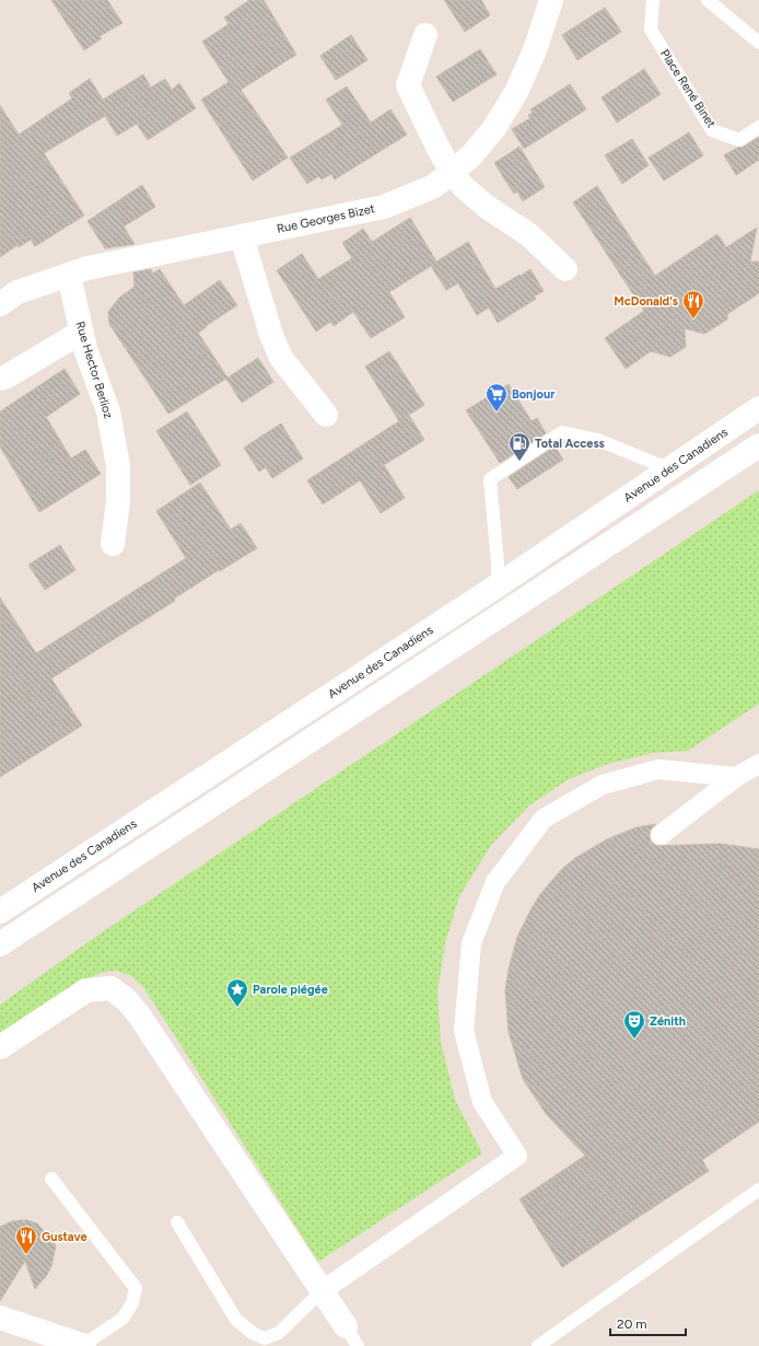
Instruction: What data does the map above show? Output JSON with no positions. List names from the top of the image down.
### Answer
{
  "streets": {
    "street": ["Rue Georges Bizet", "Rue Hector Berlioz", "Avenue des Canadiens"],
    "lane": ["Place René Binet"]
  },
  "crossings": [
    ["Rue Georges Bizet", "Rue Hector Berlioz"]
  ],
  "places": {
    "restaurant": ["McDonald's", "Gustave"],
    "supermarket": ["Bonjour"],
    "fuel station": ["Total Access"],
    "place": ["Parole piégée"],
    "theatre": ["Zénith"]
  },
  "scale_bar": "20 m"
}
